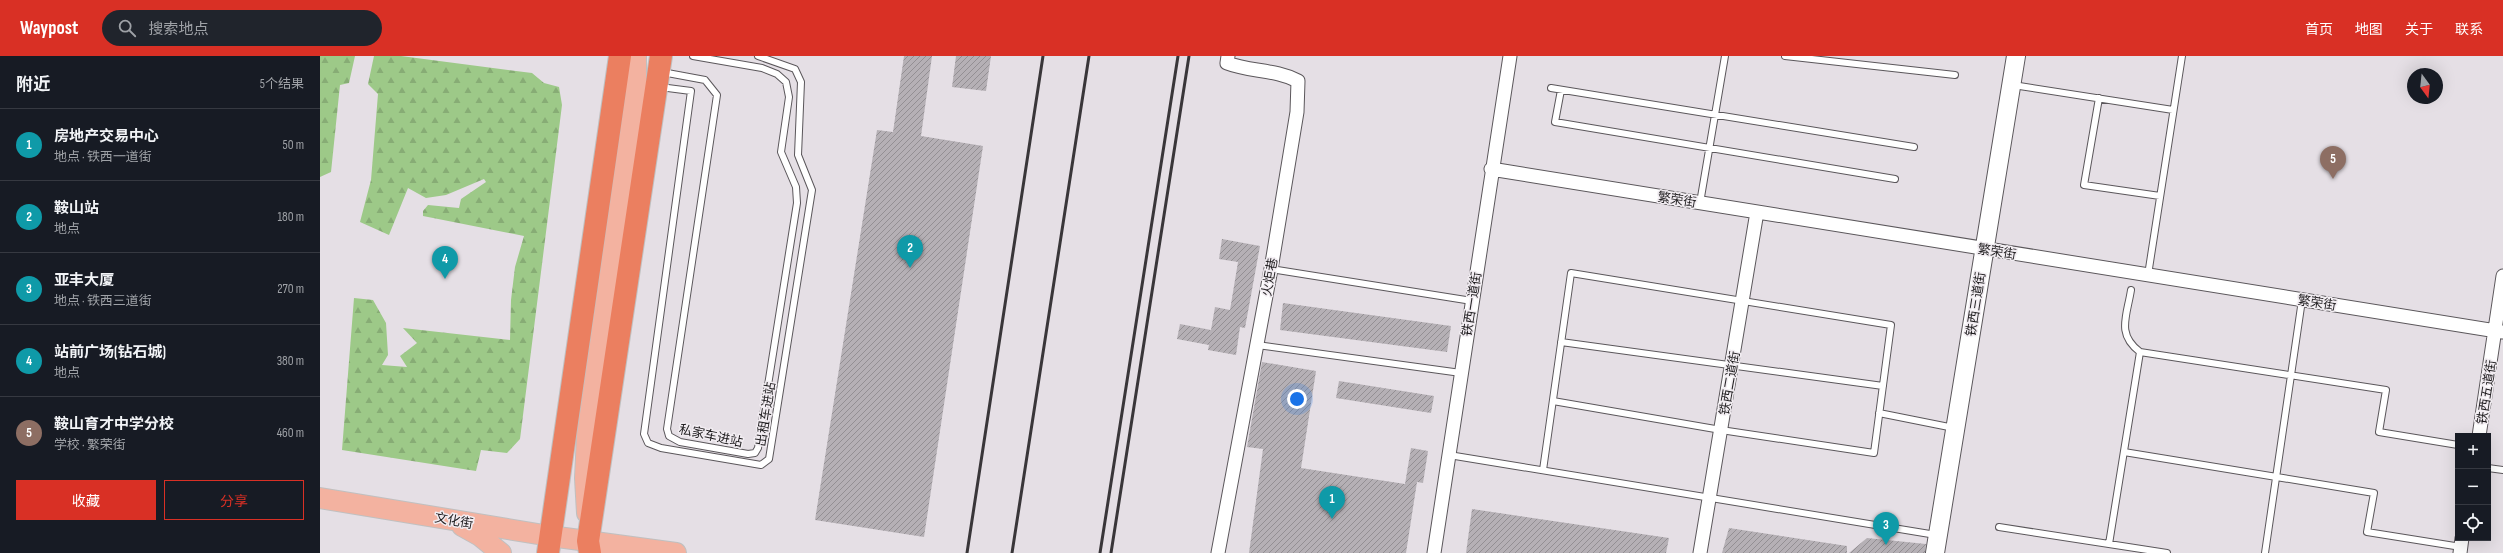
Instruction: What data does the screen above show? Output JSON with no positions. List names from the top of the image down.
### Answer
{
  "streets": {
    "main road": ["铁西三道街", "文化街"],
    "street": [
      "繁荣街",
      "火炬巷",
      "铁西一道街",
      "铁西二道街",
      "铁西五道街"
    ],
    "lane": ["出租车进站", "私家车进站"]
  },
  "crossings": [
    ["繁荣街", "铁西一道街"],
    ["繁荣街", "铁西三道街"],
    ["繁荣街", "铁西二道街"],
    ["繁荣街", "铁西五道街"],
    ["出租车进站", "私家车进站"]
  ],
  "north": "bottom",
  "page": {
    "header": "Waypost",
    "search": "搜索地点",
    "nav": [
      "首页",
      "地图",
      "关于",
      "联系"
    ],
    "heading": ["附近", "5个结果"],
    "list": [
      {
        "mark": "1",
        "name": "房地产交易中心",
        "note": "地点 · 铁西一道街",
        "value": "50 m"
      },
      {
        "mark": "2",
        "name": "鞍山站",
        "note": "地点",
        "value": "180 m"
      },
      {
        "mark": "3",
        "name": "亚丰大厦",
        "note": "地点 · 铁西三道街",
        "value": "270 m"
      },
      {
        "mark": "4",
        "name": "站前广场(钻石城)",
        "note": "地点",
        "value": "380 m"
      },
      {
        "mark": "5",
        "name": "鞍山育才中学分校",
        "note": "学校 · 繁荣街",
        "value": "460 m"
      }
    ],
    "pins": [
      "5",
      "2",
      "4",
      "1",
      "3"
    ],
    "map_buttons": ["+", "−"],
    "buttons": ["收藏", "分享"]
  }
}
